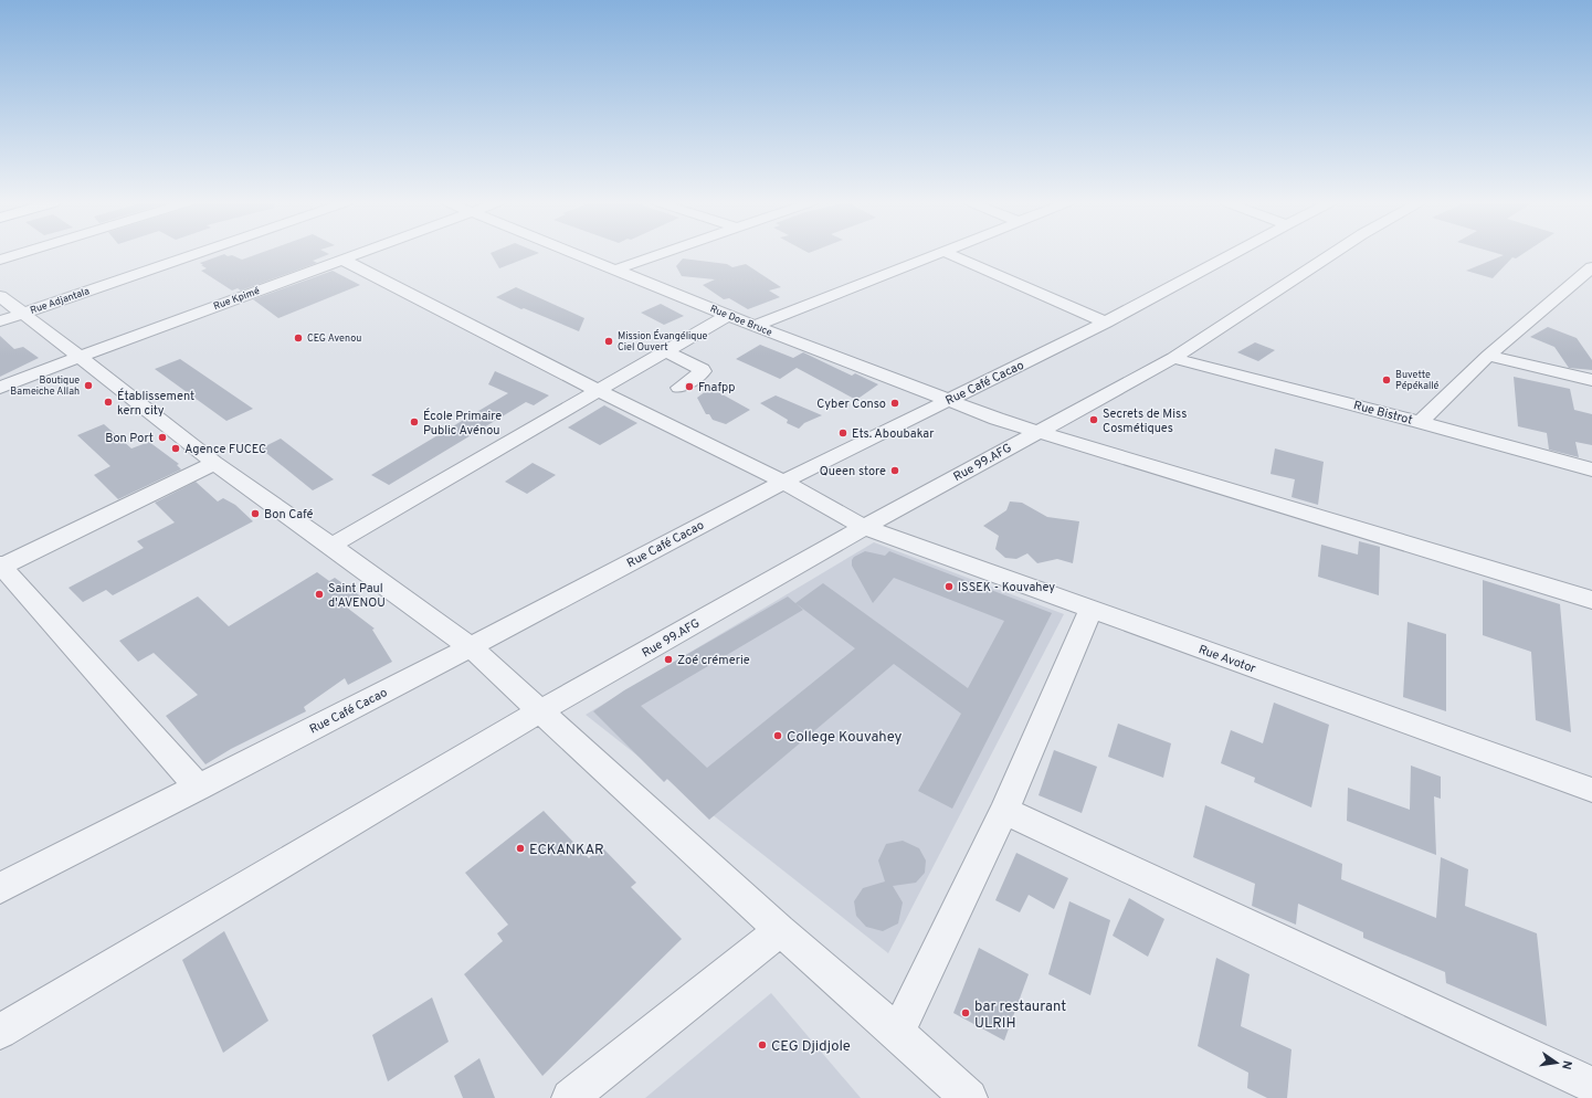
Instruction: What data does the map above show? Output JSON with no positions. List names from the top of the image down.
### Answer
{
  "streets": {
    "street": [
      "Rue Kpimé",
      "Rue Adjantala",
      "Rue Doe Bruce",
      "Rue Café Cacao",
      "Rue Bistrot",
      "Rue 99.AFG",
      "Rue Avotor"
    ]
  },
  "crossings": [
    ["Rue Kpimé", "Rue Avotor"],
    ["Rue Doe Bruce", "Rue Café Cacao"],
    ["Rue Doe Bruce", "Rue 99.AFG"],
    ["Rue Café Cacao", "Rue Avotor"],
    ["Rue Bistrot", "Rue 99.AFG"],
    ["Rue 99.AFG", "Rue Avotor"]
  ],
  "places": [
    "CEG Avenou",
    "Mission Évangélique Ciel Ouvert",
    "Buvette Pépékallé",
    "Boutique Bameiche Allah",
    "Fnafpp",
    "Établissement kern city",
    "Cyber Conso",
    "Secrets de Miss Cosmétiques",
    "École Primaire Public Avénou",
    "Ets. Aboubakar",
    "Bon Port",
    "Agence FUCEC",
    "Queen store",
    "Bon Café",
    "ISSEK - Kouvahey",
    "Saint Paul d'AVENOU",
    "Zoé crémerie",
    "College Kouvahey",
    "ECKANKAR",
    "bar restaurant ULRIH",
    "CEG Djidjole"
  ],
  "north": "right"
}
